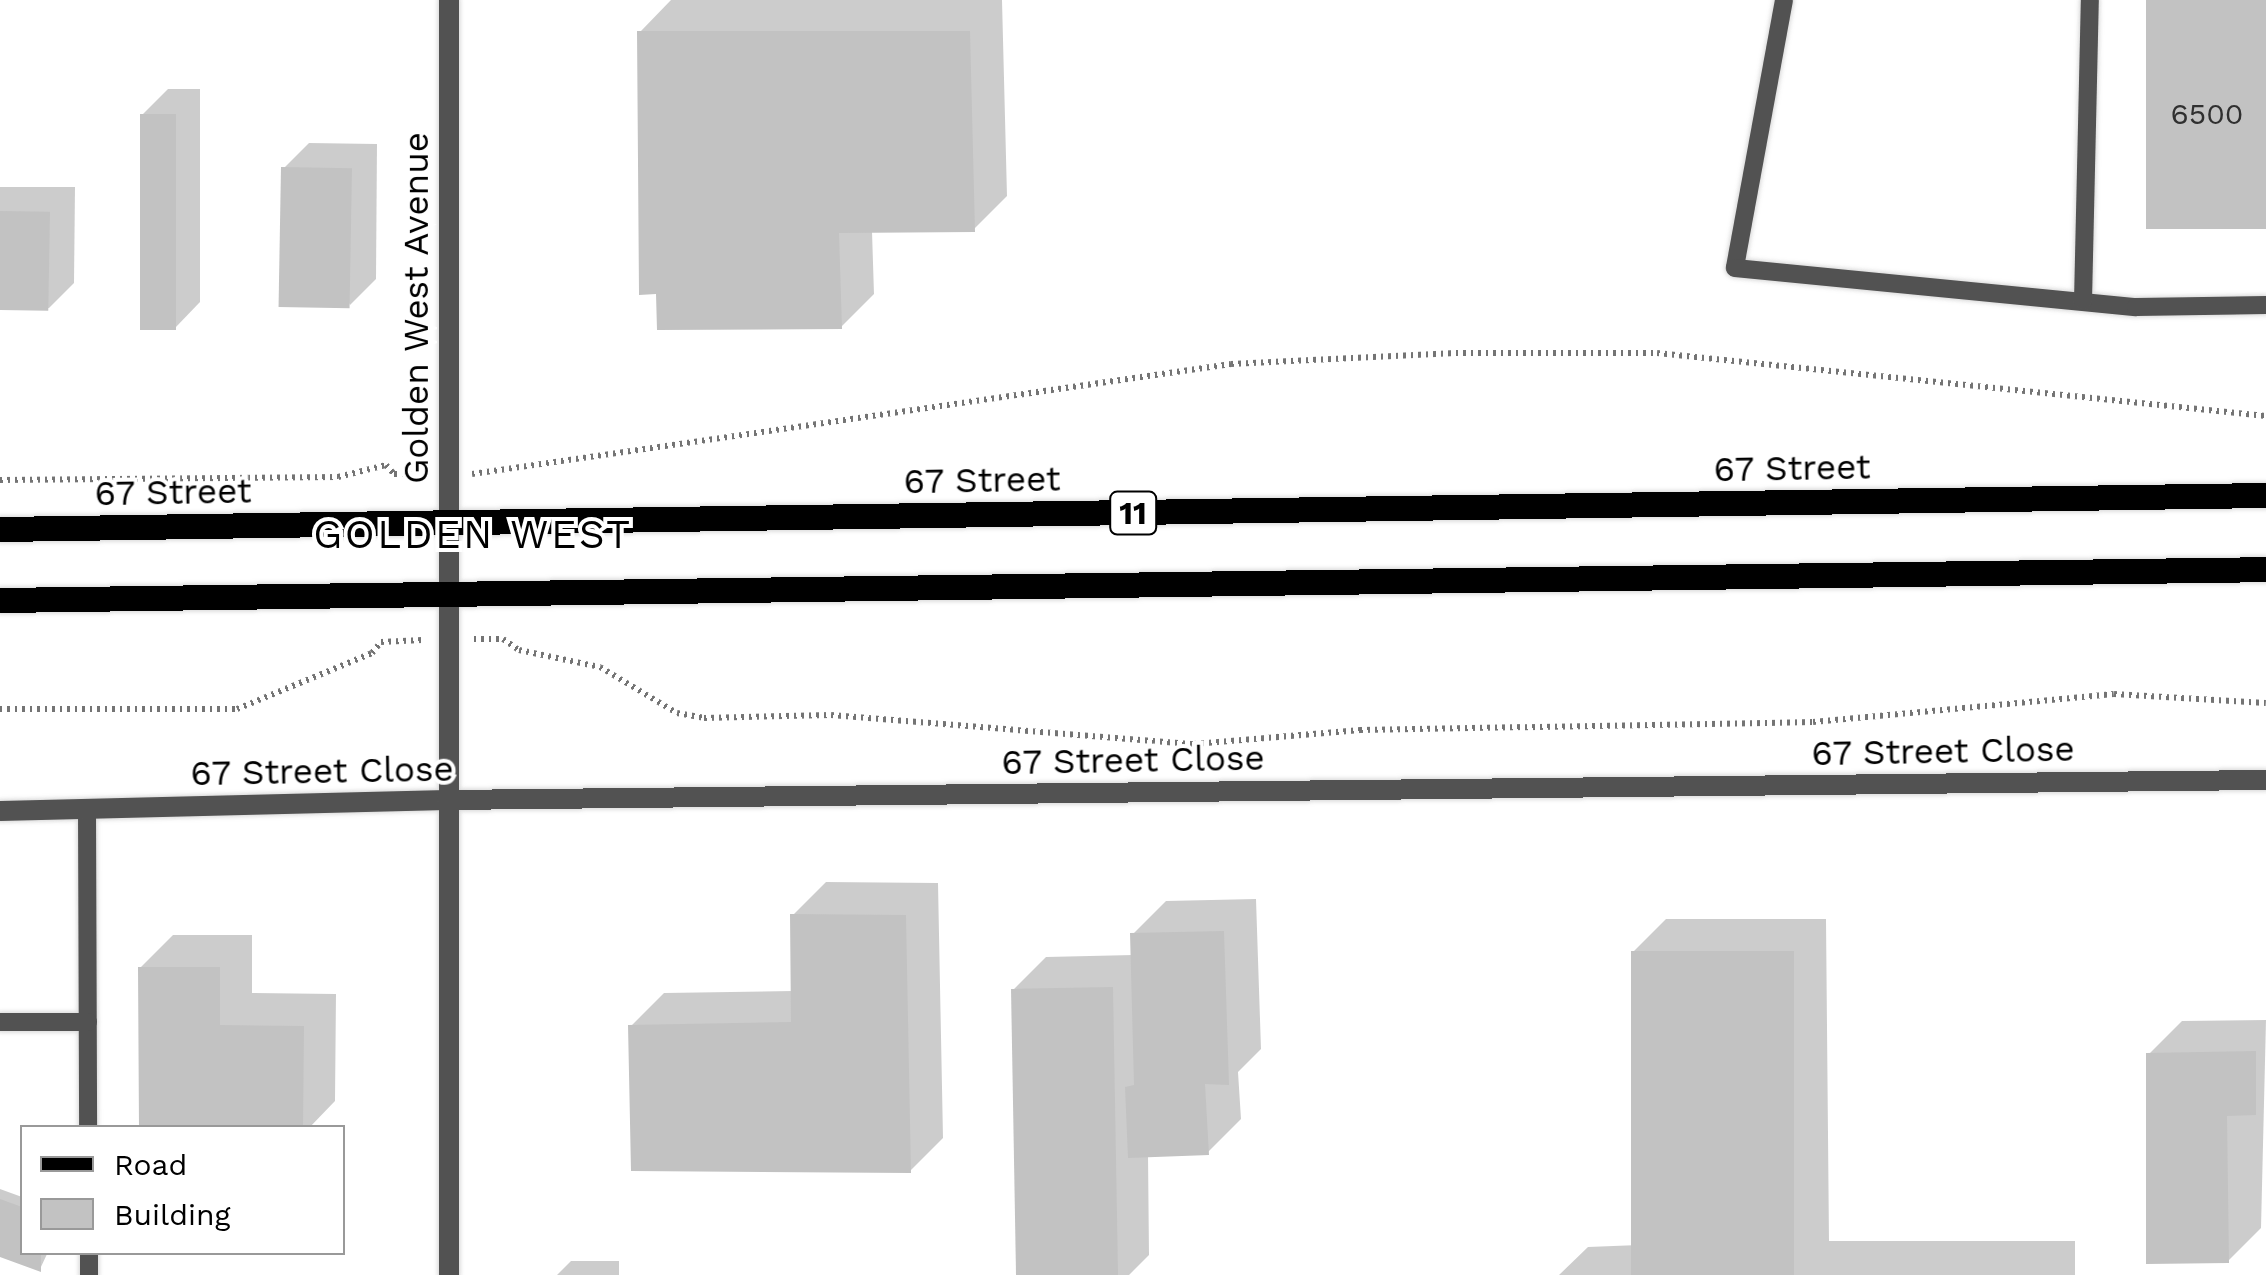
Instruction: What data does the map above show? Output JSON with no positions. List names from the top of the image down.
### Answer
{
  "streets": {
    "main road": ["67 Street", "11"],
    "street": ["Golden West Avenue", "67 Street Close"]
  },
  "crossings": [
    ["Golden West Avenue", "67 Street"],
    ["Golden West Avenue", "11"],
    ["Golden West Avenue", "67 Street Close"]
  ],
  "districts": ["GOLDEN WEST"],
  "house_numbers": ["6500"],
  "legend": ["Road", "Building"]
}
